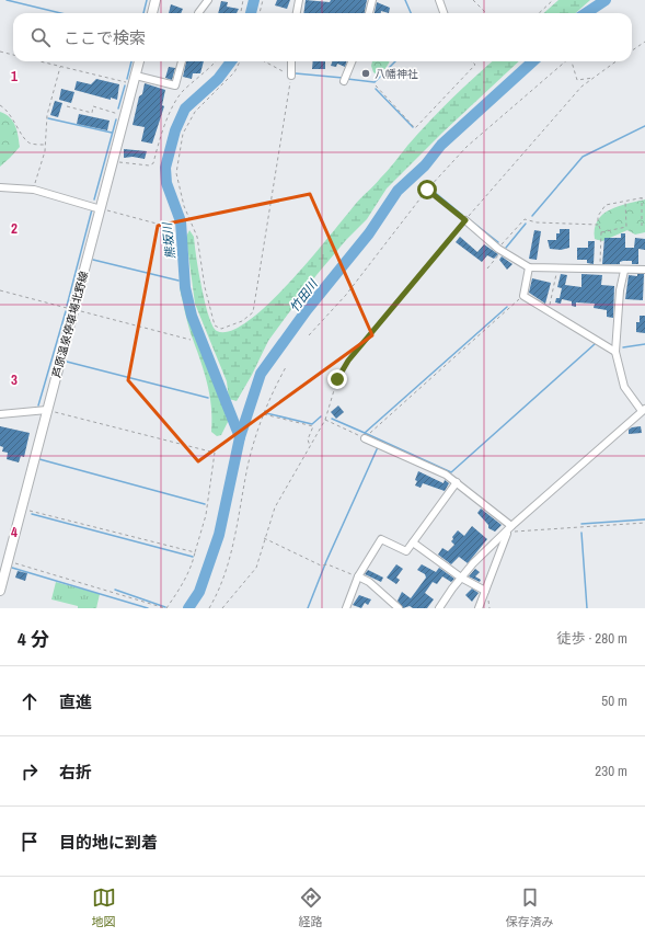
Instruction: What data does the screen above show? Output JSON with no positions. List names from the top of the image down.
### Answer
{
  "streets": {
    "main road": ["芦原温泉停車場北野線"]
  },
  "water": ["熊坂川", "竹田川"],
  "places": ["八幡神社"],
  "page": {
    "search": "ここで検索",
    "heading": ["4 分", "徒歩 · 280 m"],
    "list": [
      ["直進", "50 m"],
      ["右折", "230 m"],
      "目的地に到着"
    ],
    "nav": ["地図", "経路", "保存済み"]
  },
  "grid": {
    "rows": [
      "1",
      "2",
      "3",
      "4"
    ]
  }
}
